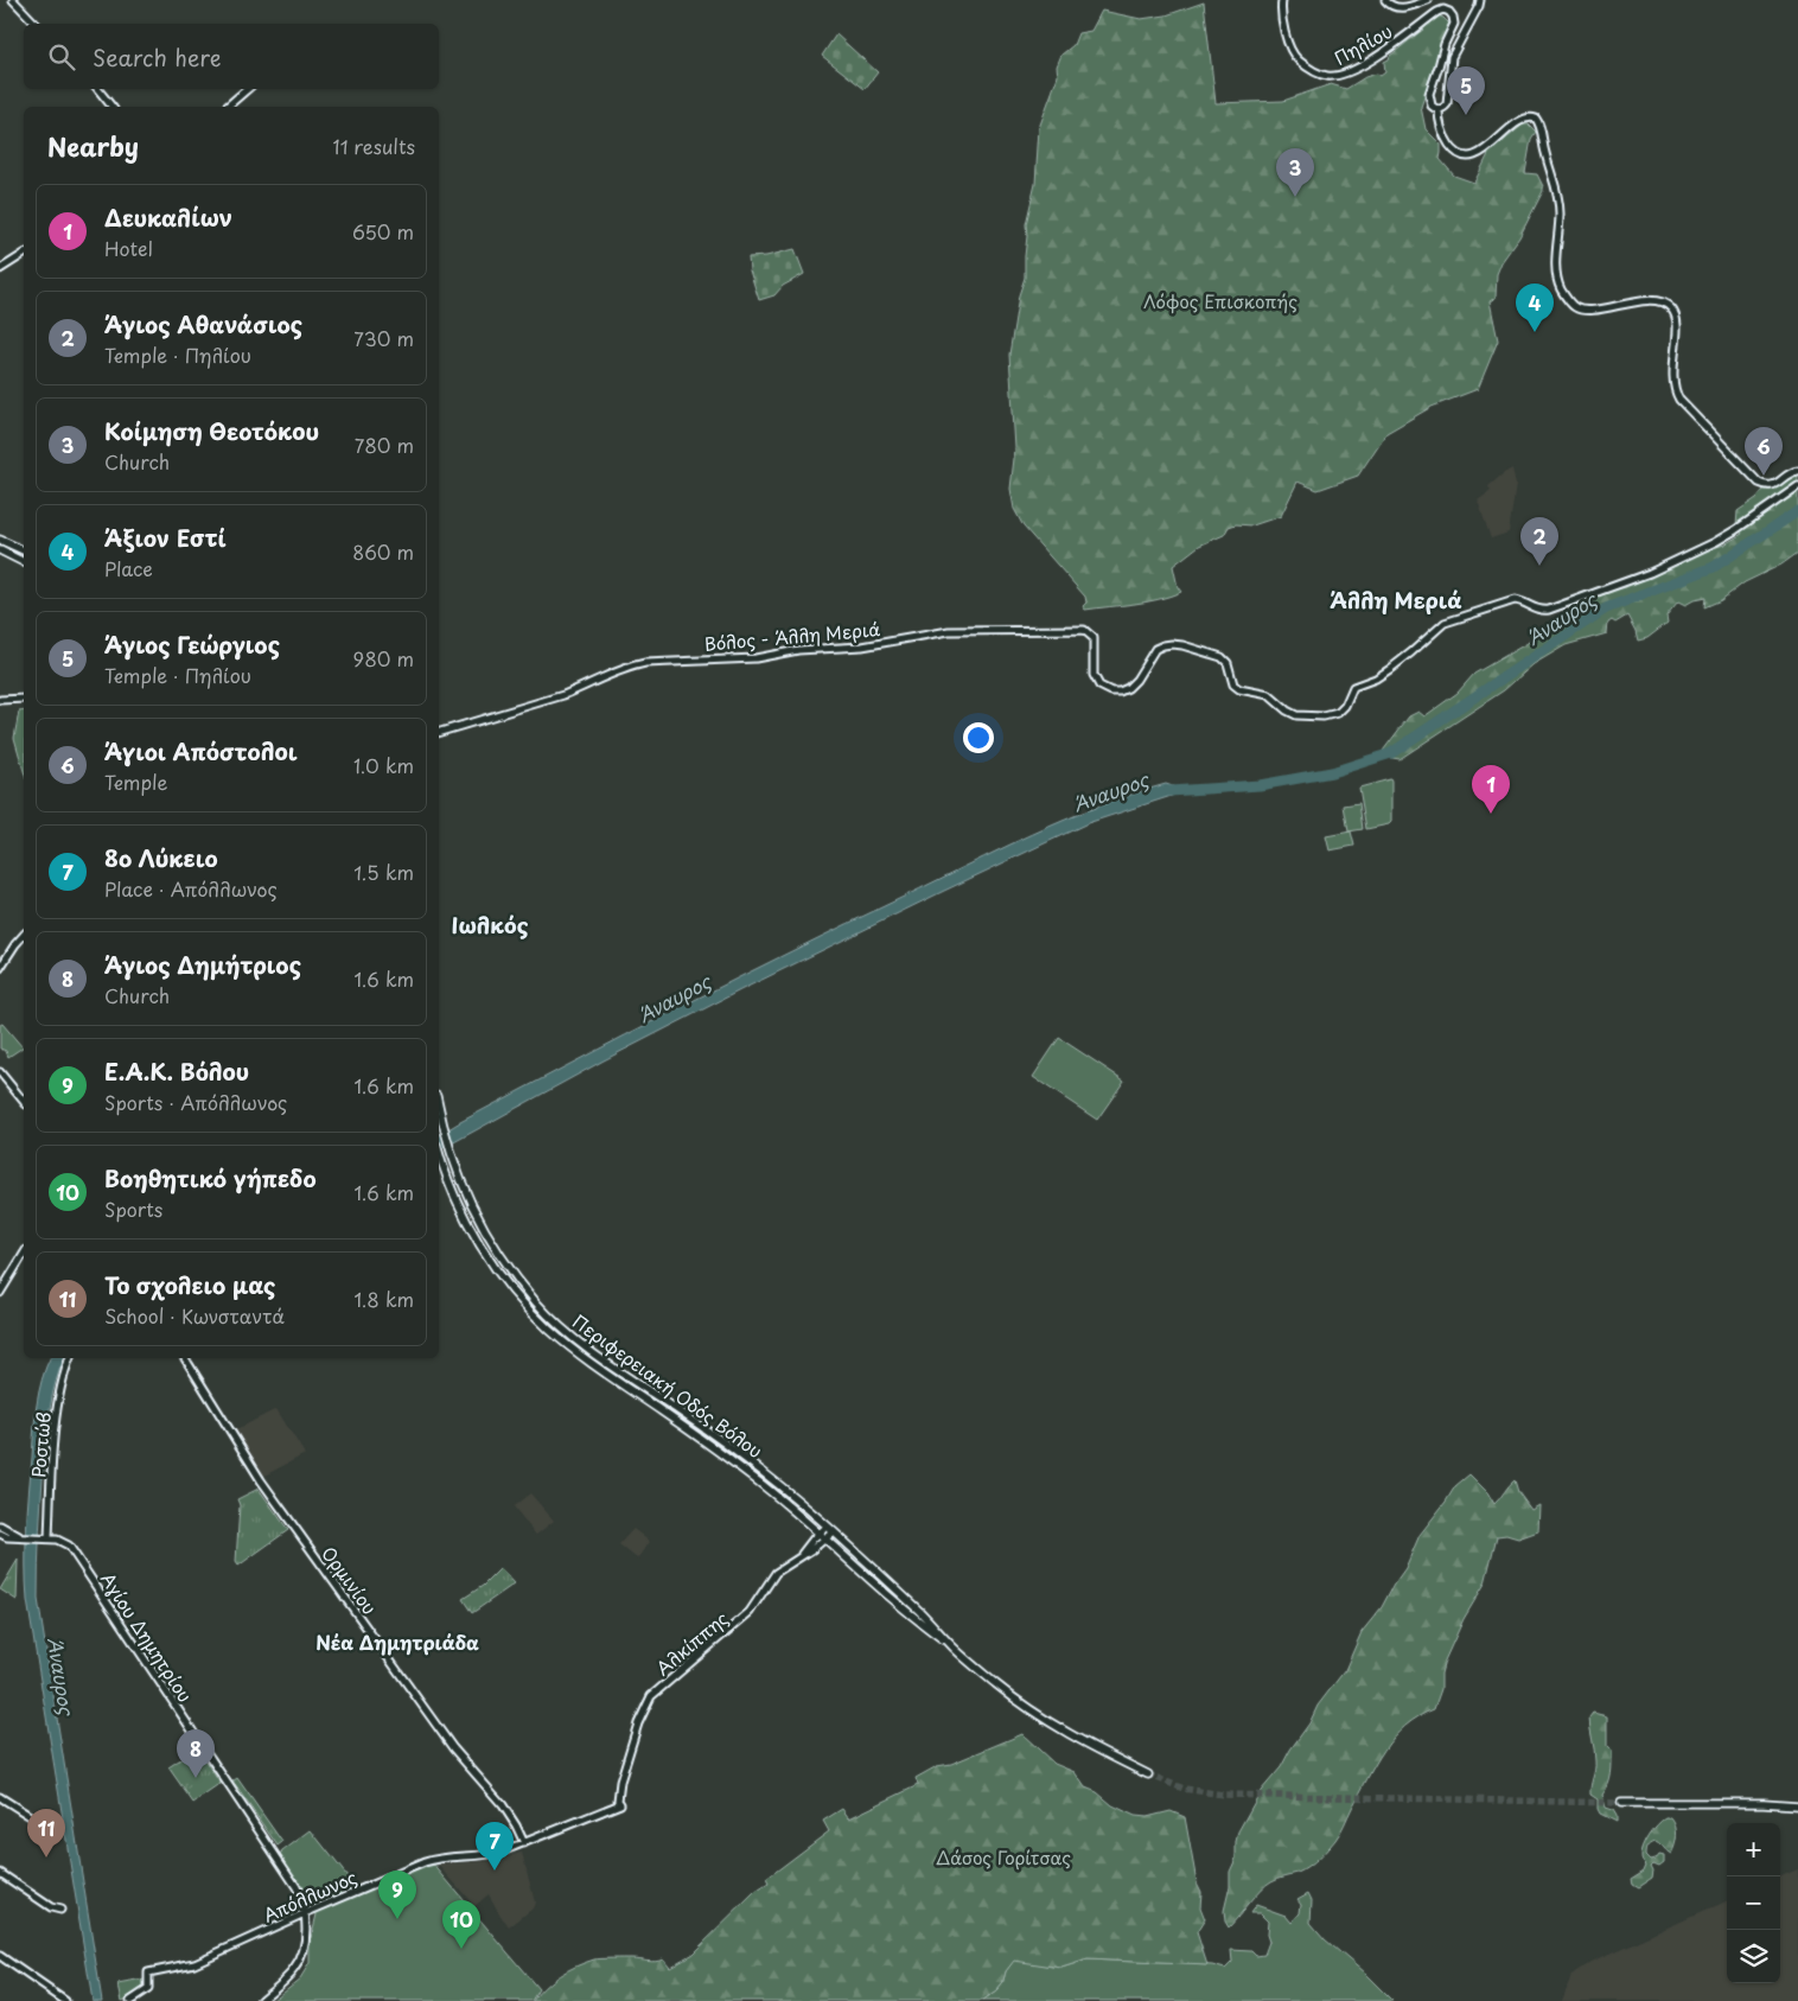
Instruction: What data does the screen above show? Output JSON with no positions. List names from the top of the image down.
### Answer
{
  "streets": {
    "main road": [
      "Πηλίου",
      "Βόλος - Άλλη Μεριά",
      "Περιφερειακή Οδός Βόλου",
      "Ροστώβ",
      "Ορμινίου",
      "Αγίου Δημητρίου",
      "Αλκίππης",
      "Απόλλωνος"
    ]
  },
  "crossings": [
    ["Ροστώβ", "Αγίου Δημητρίου"],
    ["Ορμινίου", "Απόλλωνος"],
    ["Αγίου Δημητρίου", "Απόλλωνος"],
    ["Αλκίππης", "Απόλλωνος"]
  ],
  "districts": ["Άλλη Μεριά", "Ιωλκός", "Νέα Δημητριάδα"],
  "water": ["Άναυρος"],
  "parks": ["Λόφος Επισκοπής", "Δάσος Γορίτσας"],
  "page": {
    "search": "Search here",
    "pins": [
      "5",
      "3",
      "4",
      "6",
      "2",
      "1",
      "8",
      "11",
      "7",
      "9",
      "10"
    ],
    "heading": ["Nearby", "11 results"],
    "list": [
      {
        "mark": "1",
        "name": "Δευκαλίων",
        "note": "Hotel",
        "value": "650 m"
      },
      {
        "mark": "2",
        "name": "Άγιος Αθανάσιος",
        "note": "Temple · Πηλίου",
        "value": "730 m"
      },
      {
        "mark": "3",
        "name": "Κοίμηση Θεοτόκου",
        "note": "Church",
        "value": "780 m"
      },
      {
        "mark": "4",
        "name": "Άξιον Εστί",
        "note": "Place",
        "value": "860 m"
      },
      {
        "mark": "5",
        "name": "Άγιος Γεώργιος",
        "note": "Temple · Πηλίου",
        "value": "980 m"
      },
      {
        "mark": "6",
        "name": "Άγιοι Απόστολοι",
        "note": "Temple",
        "value": "1.0 km"
      },
      {
        "mark": "7",
        "name": "8ο Λύκειο",
        "note": "Place · Απόλλωνος",
        "value": "1.5 km"
      },
      {
        "mark": "8",
        "name": "Άγιος Δημήτριος",
        "note": "Church",
        "value": "1.6 km"
      },
      {
        "mark": "9",
        "name": "Ε.Α.Κ. Βόλου",
        "note": "Sports · Απόλλωνος",
        "value": "1.6 km"
      },
      {
        "mark": "10",
        "name": "Βοηθητικό γήπεδο",
        "note": "Sports",
        "value": "1.6 km"
      },
      {
        "mark": "11",
        "name": "Το σχολειο μας",
        "note": "School · Κωνσταντά",
        "value": "1.8 km"
      }
    ],
    "map_buttons": ["+", "−"]
  }
}
